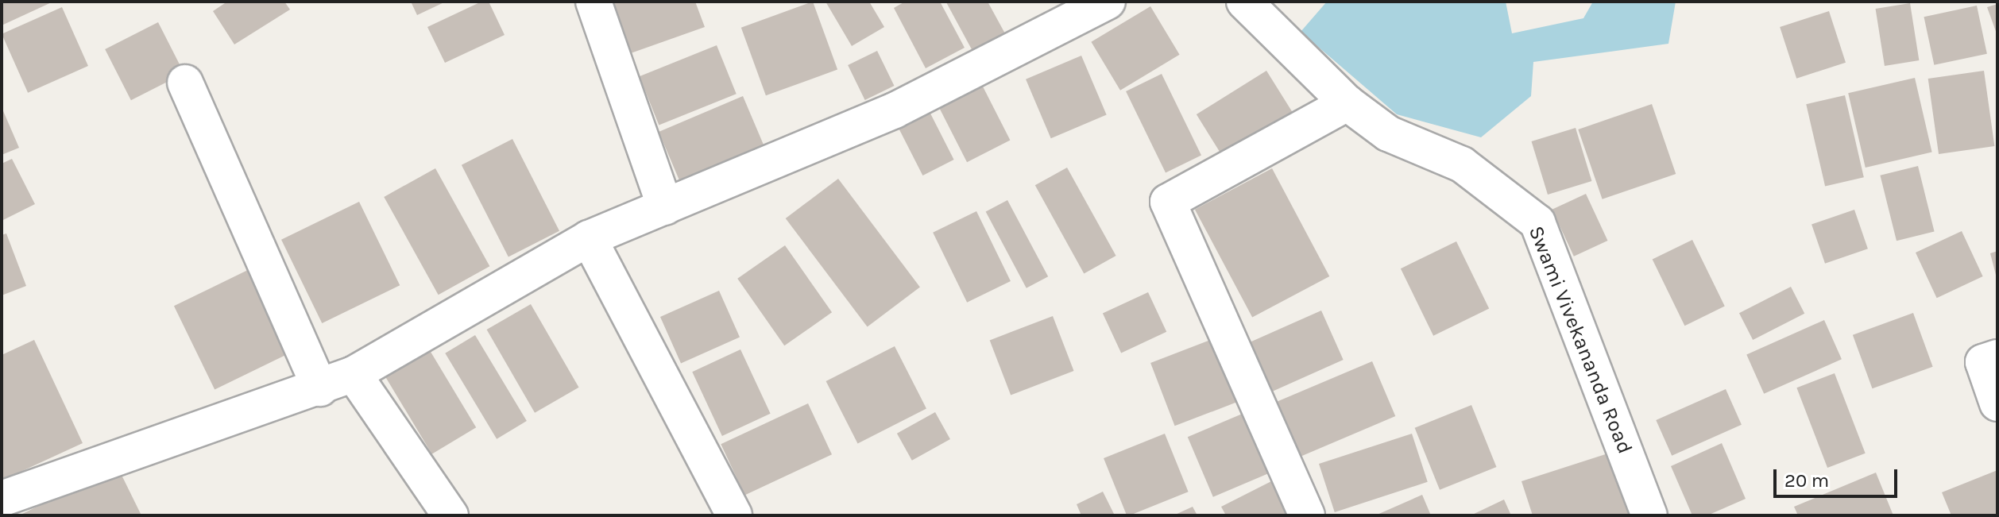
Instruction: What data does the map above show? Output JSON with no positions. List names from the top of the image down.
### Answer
{
  "streets": {
    "street": ["Swami Vivekananda Road"]
  },
  "scale_bar": "20 m"
}
